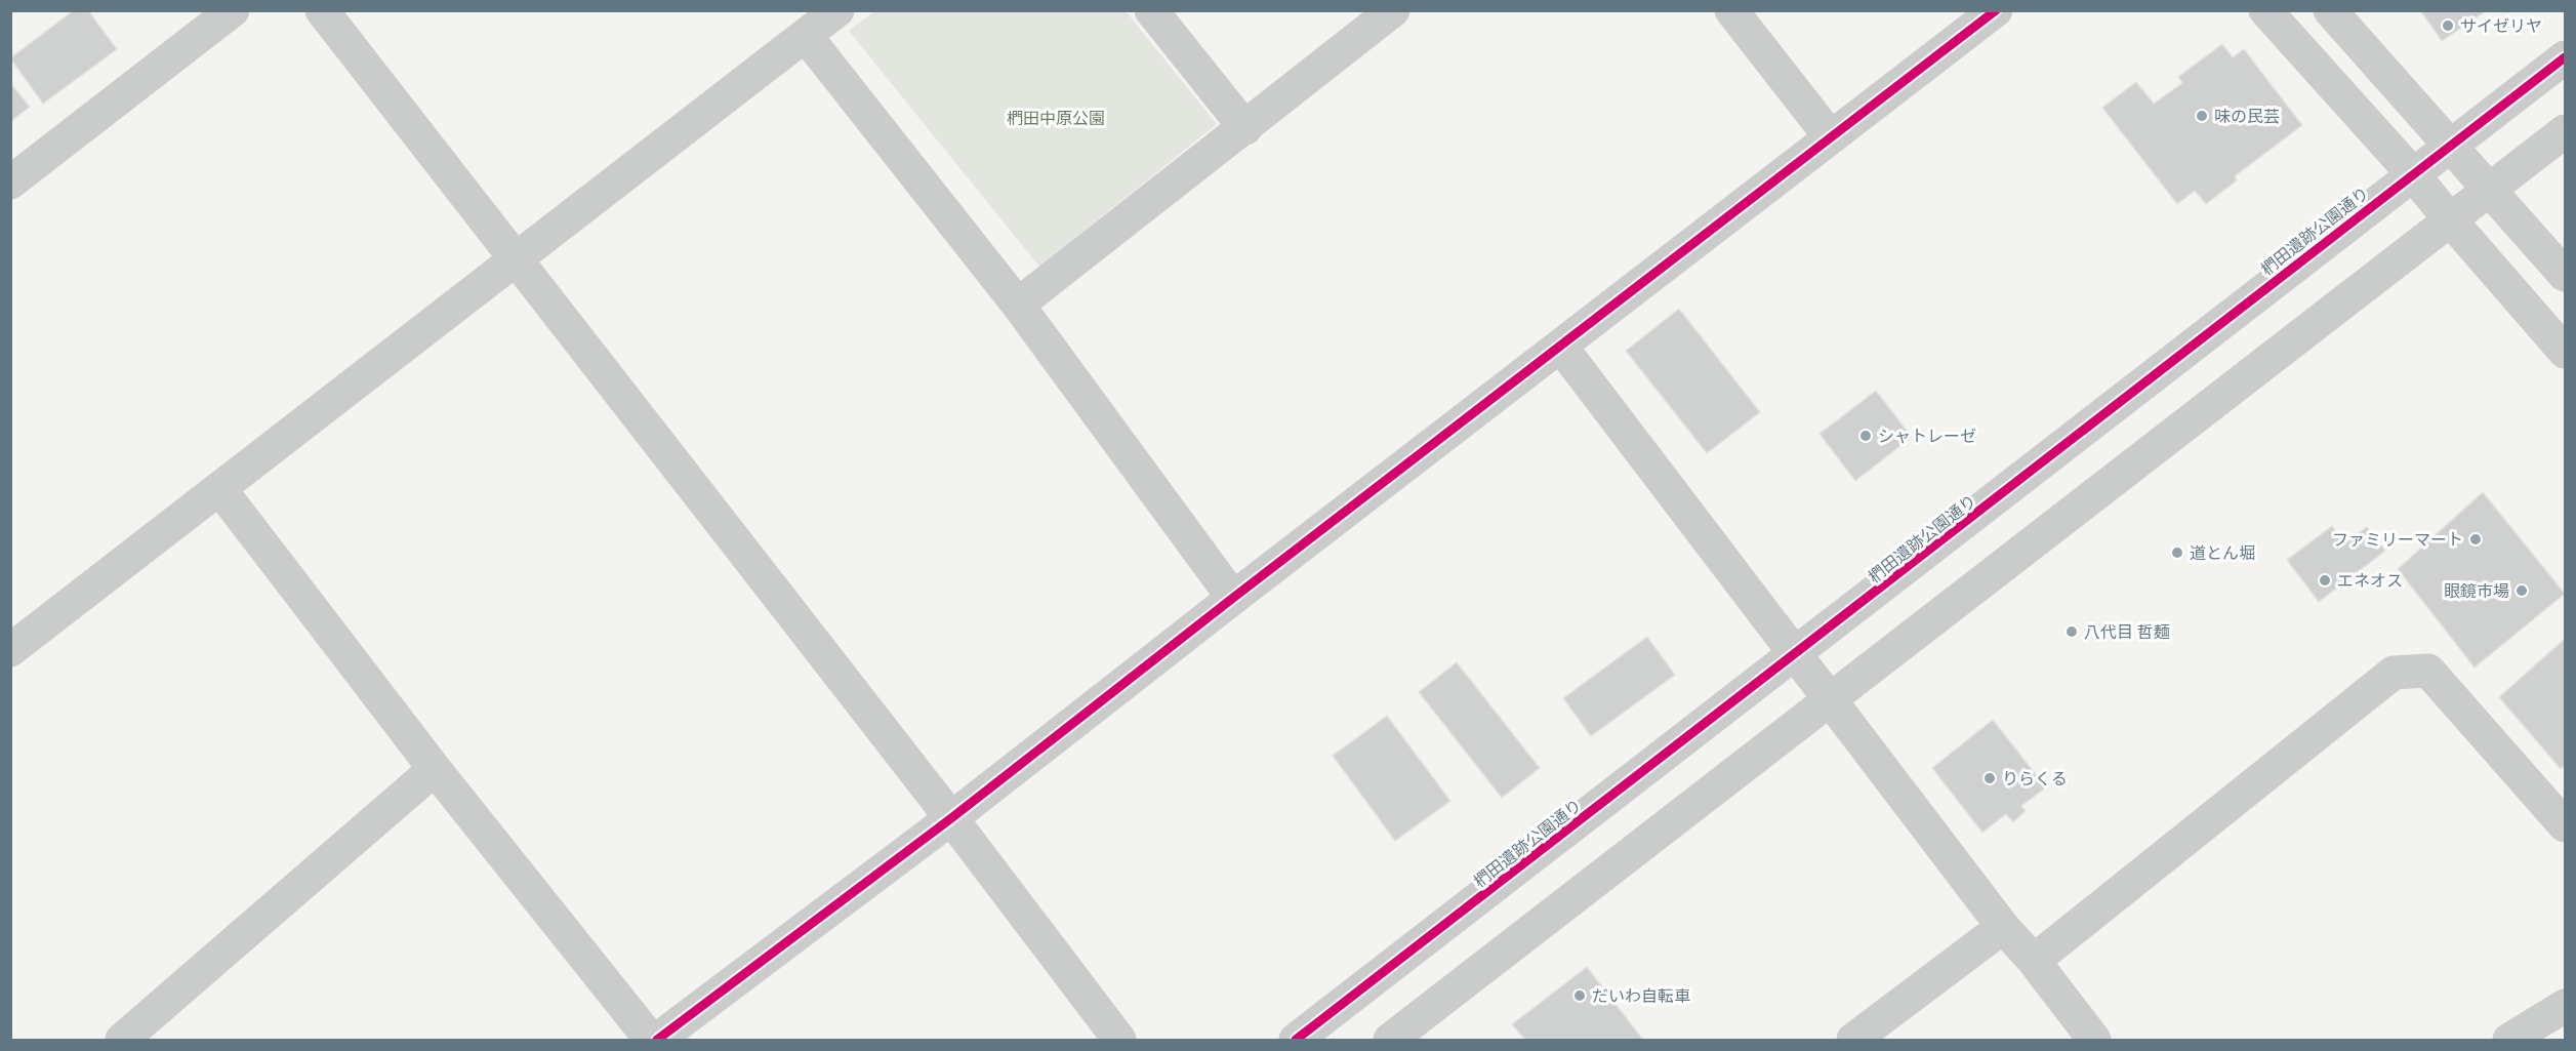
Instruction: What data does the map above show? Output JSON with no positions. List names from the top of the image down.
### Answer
{
  "streets": {
    "street": ["椚田遺跡公園通り"]
  },
  "parks": ["椚田中原公園"],
  "places": [
    "サイゼリヤ",
    "味の民芸",
    "シャトレーゼ",
    "ファミリーマート",
    "道とん堀",
    "エネオス",
    "眼鏡市場",
    "八代目 哲麺",
    "りらくる",
    "だいわ自転車"
  ]
}
